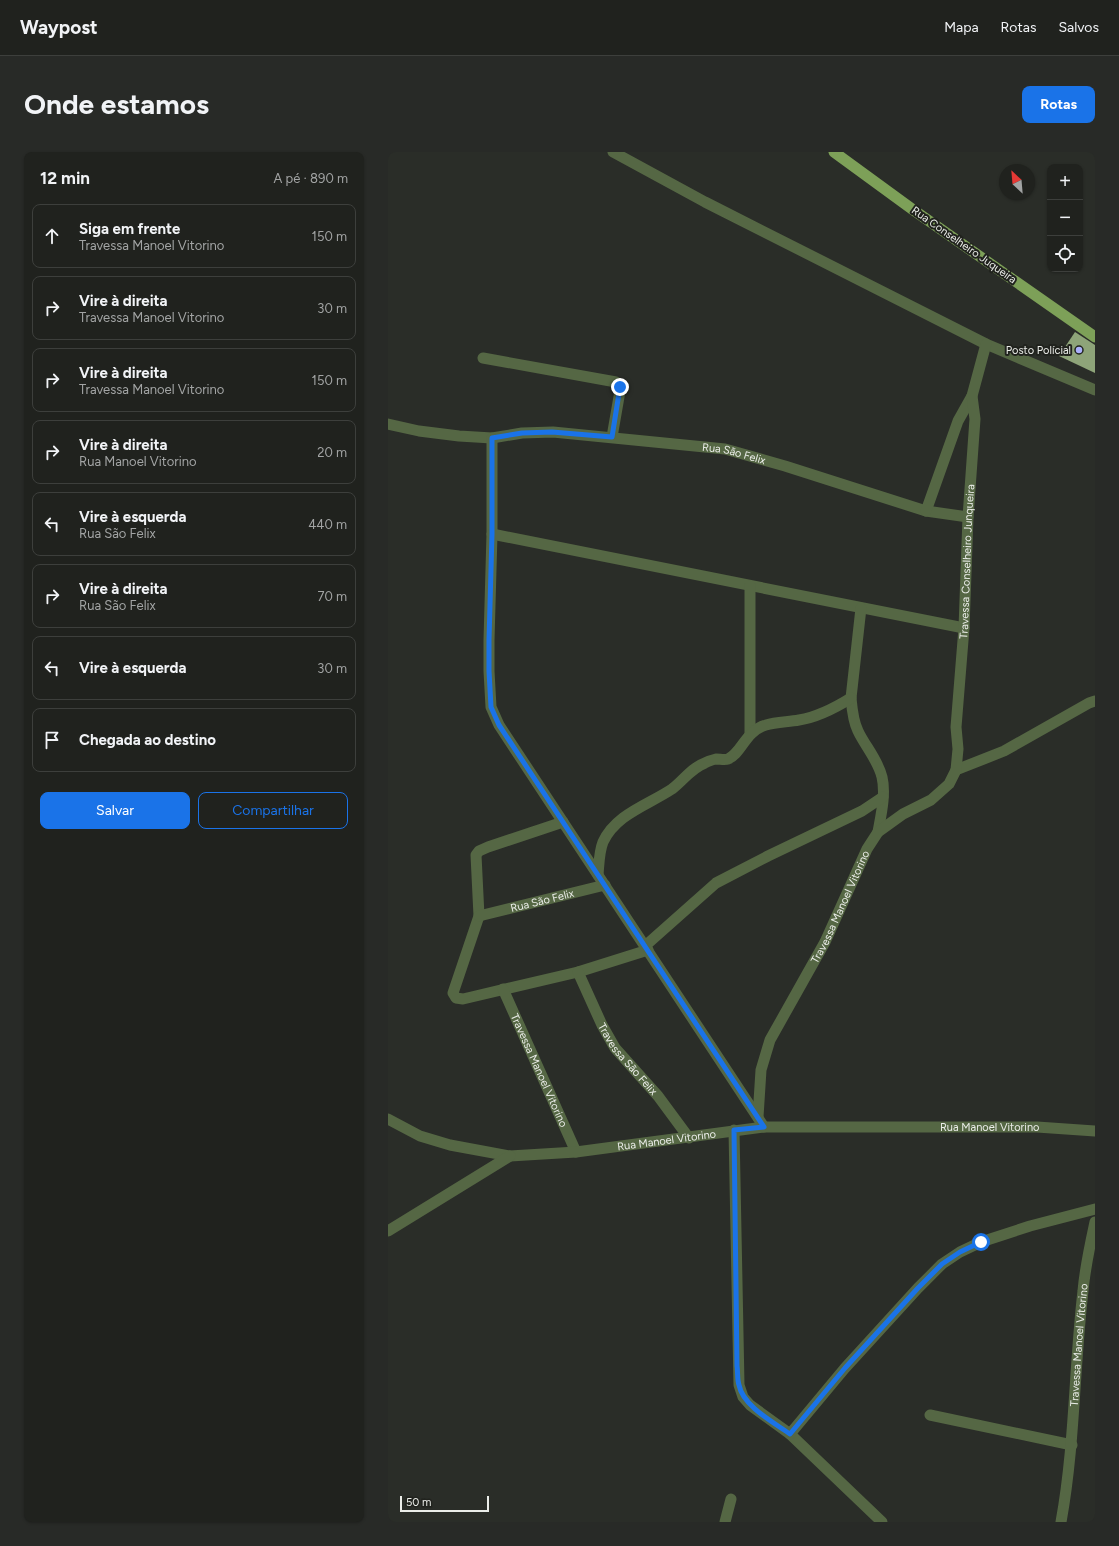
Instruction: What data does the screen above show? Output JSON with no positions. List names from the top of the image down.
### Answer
{
  "streets": {
    "main road": ["Rua Conselheiro Juqueira"],
    "street": [
      "Rua São Felix",
      "Travessa Conselheiro Junqueira",
      "Travessa Manoel Vitorino",
      "Travessa São Felix",
      "Rua Manoel Vitorino"
    ]
  },
  "crossings": [
    ["Rua São Felix", "Travessa Conselheiro Junqueira"],
    ["Travessa Conselheiro Junqueira", "Travessa Manoel Vitorino"],
    ["Travessa Manoel Vitorino", "Rua Manoel Vitorino"],
    ["Travessa São Felix", "Rua Manoel Vitorino"]
  ],
  "places": ["Posto Polícial"],
  "scale_bar": "50 m",
  "north": "top left",
  "page": {
    "header": "Waypost",
    "nav": ["Mapa", "Rotas", "Salvos"],
    "buttons": [
      "Rotas",
      ["Salvar", "Compartilhar"]
    ],
    "title": "Onde estamos",
    "heading": ["12 min", "A pé · 890 m"],
    "map_buttons": ["+", "−"],
    "list": [
      ["Siga em frente", "Travessa Manoel Vitorino", "150 m"],
      ["Vire à direita", "Travessa Manoel Vitorino", "30 m"],
      ["Vire à direita", "Travessa Manoel Vitorino", "150 m"],
      ["Vire à direita", "Rua Manoel Vitorino", "20 m"],
      ["Vire à esquerda", "Rua São Felix", "440 m"],
      ["Vire à direita", "Rua São Felix", "70 m"],
      ["Vire à esquerda", "30 m"],
      "Chegada ao destino"
    ],
    "scale": "50 m"
  }
}
